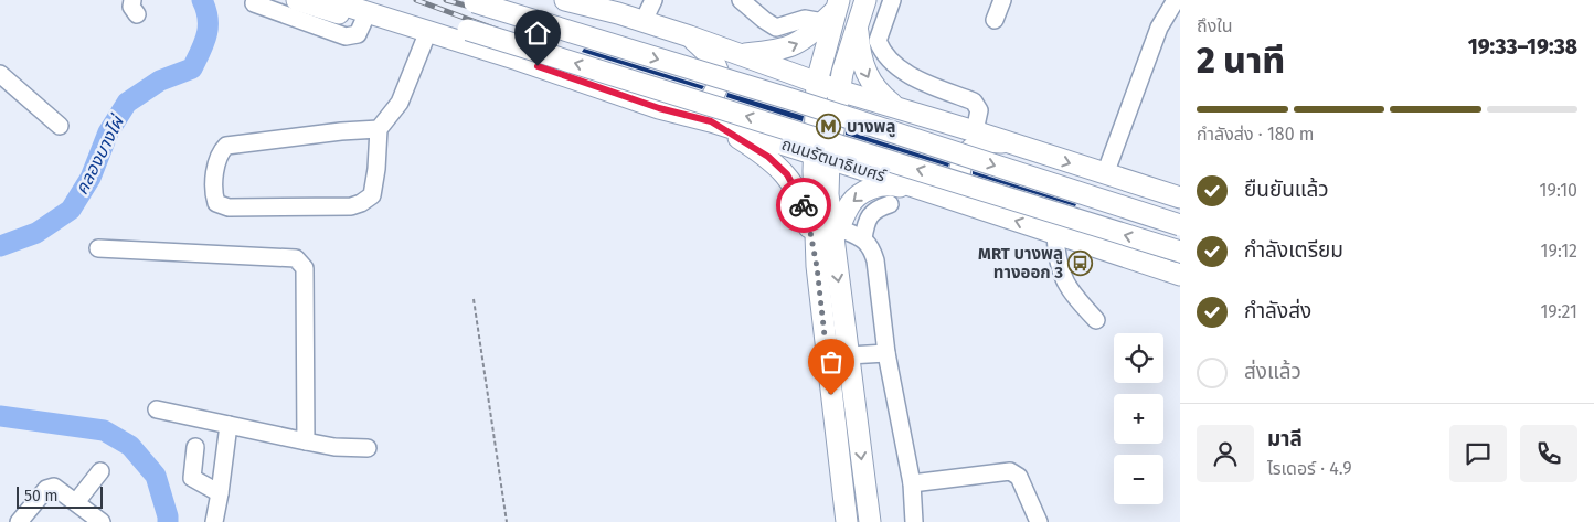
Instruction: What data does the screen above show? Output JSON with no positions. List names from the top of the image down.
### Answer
{
  "streets": {
    "main road": ["ถนนรัตนาธิเบศร์"]
  },
  "water": ["คลองบางไผ่"],
  "places": {
    "metro station": ["บางพลู"],
    "bus stop": ["MRT บางพลู ทางออก 3"]
  },
  "scale_bar": "50 m",
  "page": {
    "heading": ["2 นาที", "ถึงใน", "19:33–19:38"],
    "panel": ["มาลี", "ไรเดอร์ · 4.9"],
    "bar": "กำลังส่ง · 180 m",
    "list": [
      ["ยืนยันแล้ว", "19:10"],
      ["กำลังเตรียม", "19:12"],
      ["กำลังส่ง", "19:21"],
      "ส่งแล้ว"
    ],
    "map_buttons": ["+", "−"],
    "scale": "50 m"
  }
}
